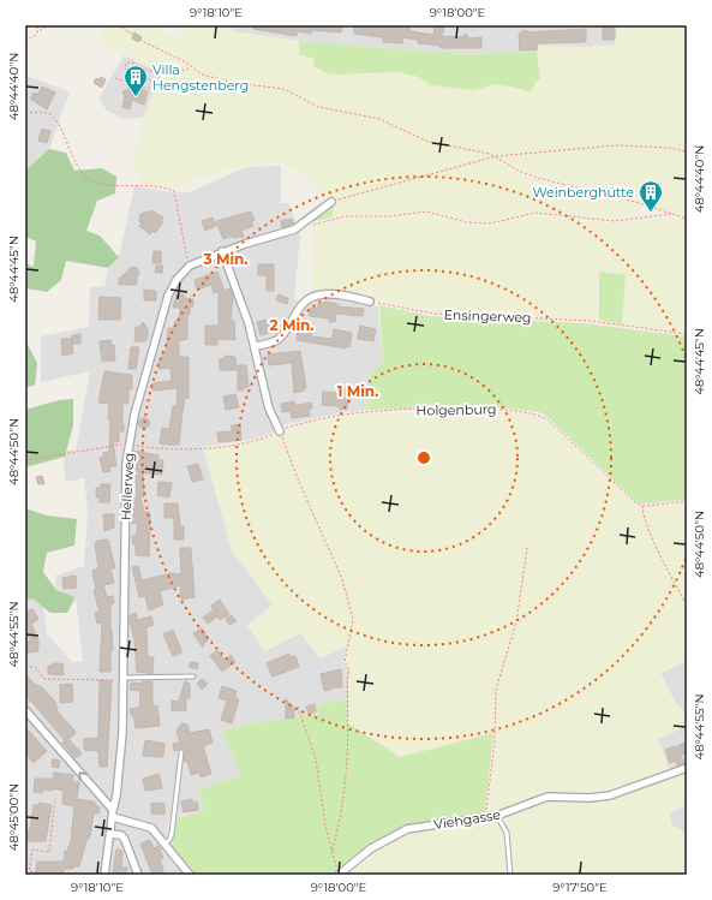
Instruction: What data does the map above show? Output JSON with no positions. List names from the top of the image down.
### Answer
{
  "streets": {
    "street": ["Hellerweg", "Viehgasse"],
    "path": ["Ensingerweg", "Holgenburg"]
  },
  "crossings": [
    ["Holgenburg", "Hellerweg"]
  ],
  "places": {
    "building": ["Villa Hengstenberg", "Weinberghütte"]
  },
  "coordinates": [
    "9°18'10\"E",
    "9°18'00\"E",
    "48°44'40\"N",
    "48°44'45\"N",
    "48°44'50\"N",
    "48°44'55\"N",
    "48°45'00\"N",
    "9°17'50\"E"
  ],
  "rings": ["3 Min.", "2 Min.", "1 Min."]
}
